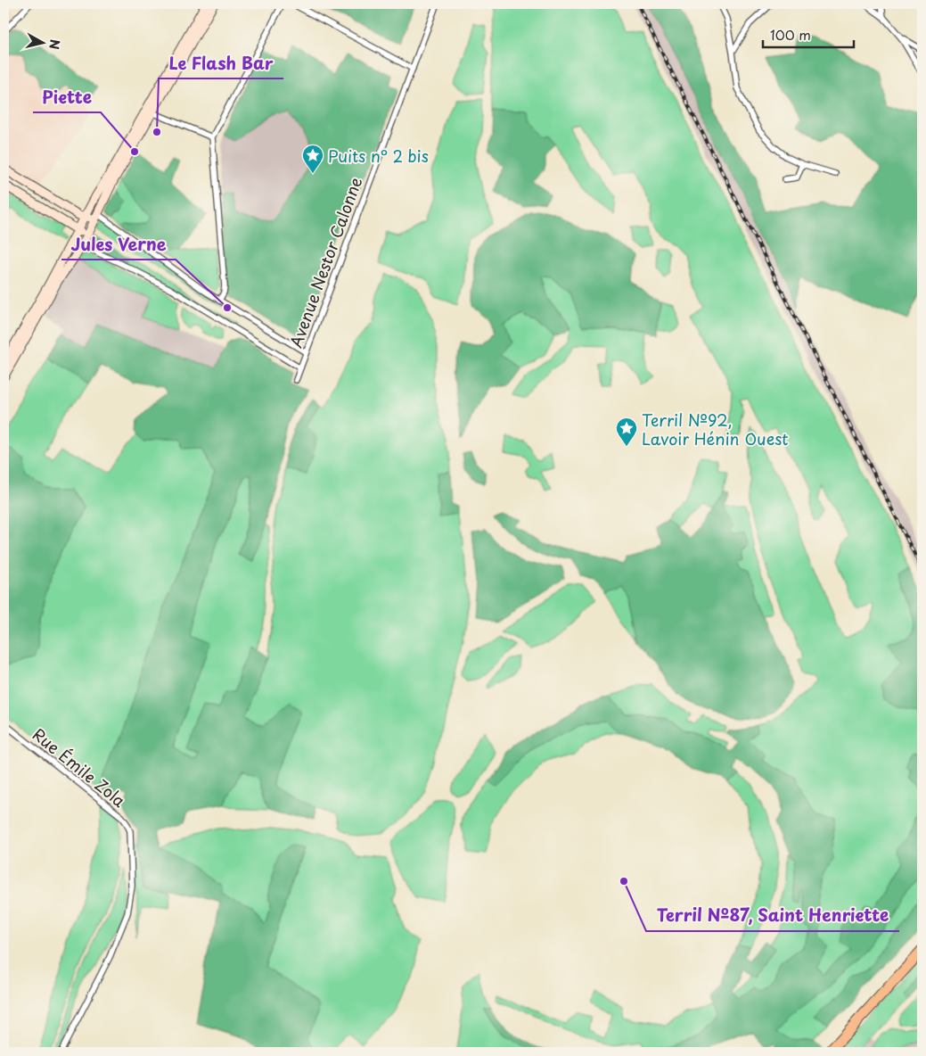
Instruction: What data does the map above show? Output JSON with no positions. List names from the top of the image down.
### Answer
{
  "streets": {
    "street": ["Avenue Nestor Calonne", "Rue Émile Zola"]
  },
  "places": {
    "other": [
      "Le Flash Bar",
      "Piette",
      "Jules Verne",
      "Terril №87, Saint Henriette"
    ],
    "place": ["Puits n° 2 bis", "Terril №92, Lavoir Hénin Ouest"]
  },
  "scale_bar": "100 m",
  "north": "right"
}
